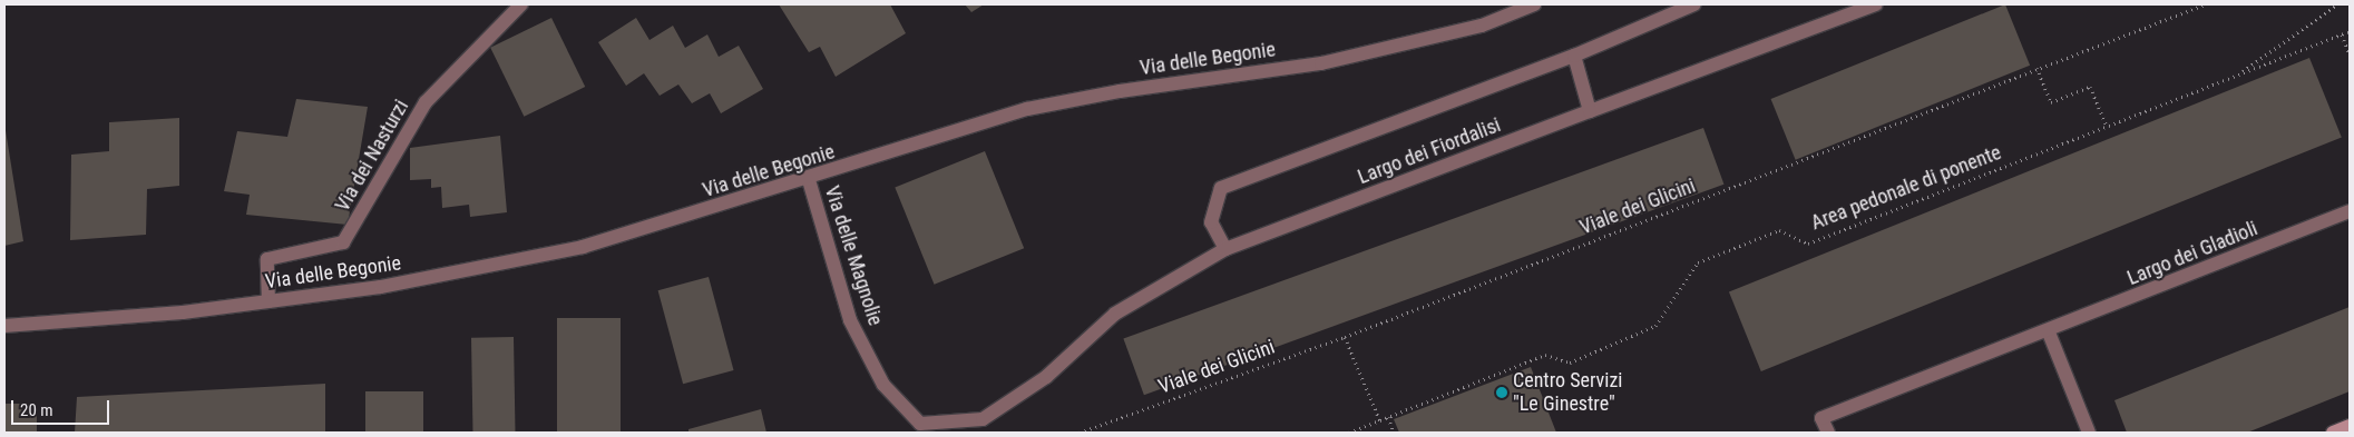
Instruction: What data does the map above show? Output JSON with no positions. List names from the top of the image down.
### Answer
{
  "streets": {
    "street": [
      "Via delle Begonie",
      "Largo dei Fiordalisi",
      "Via dei Nasturzi",
      "Largo dei Gladioli",
      "Via delle Magnolie"
    ],
    "path": ["Area pedonale di ponente", "Viale dei Glicini"]
  },
  "crossings": [
    ["Via delle Begonie", "Via dei Nasturzi"],
    ["Via delle Begonie", "Via delle Magnolie"],
    ["Largo dei Fiordalisi", "Via delle Magnolie"]
  ],
  "places": ["Centro Servizi \"Le Ginestre\""],
  "scale_bar": "20 m"
}
